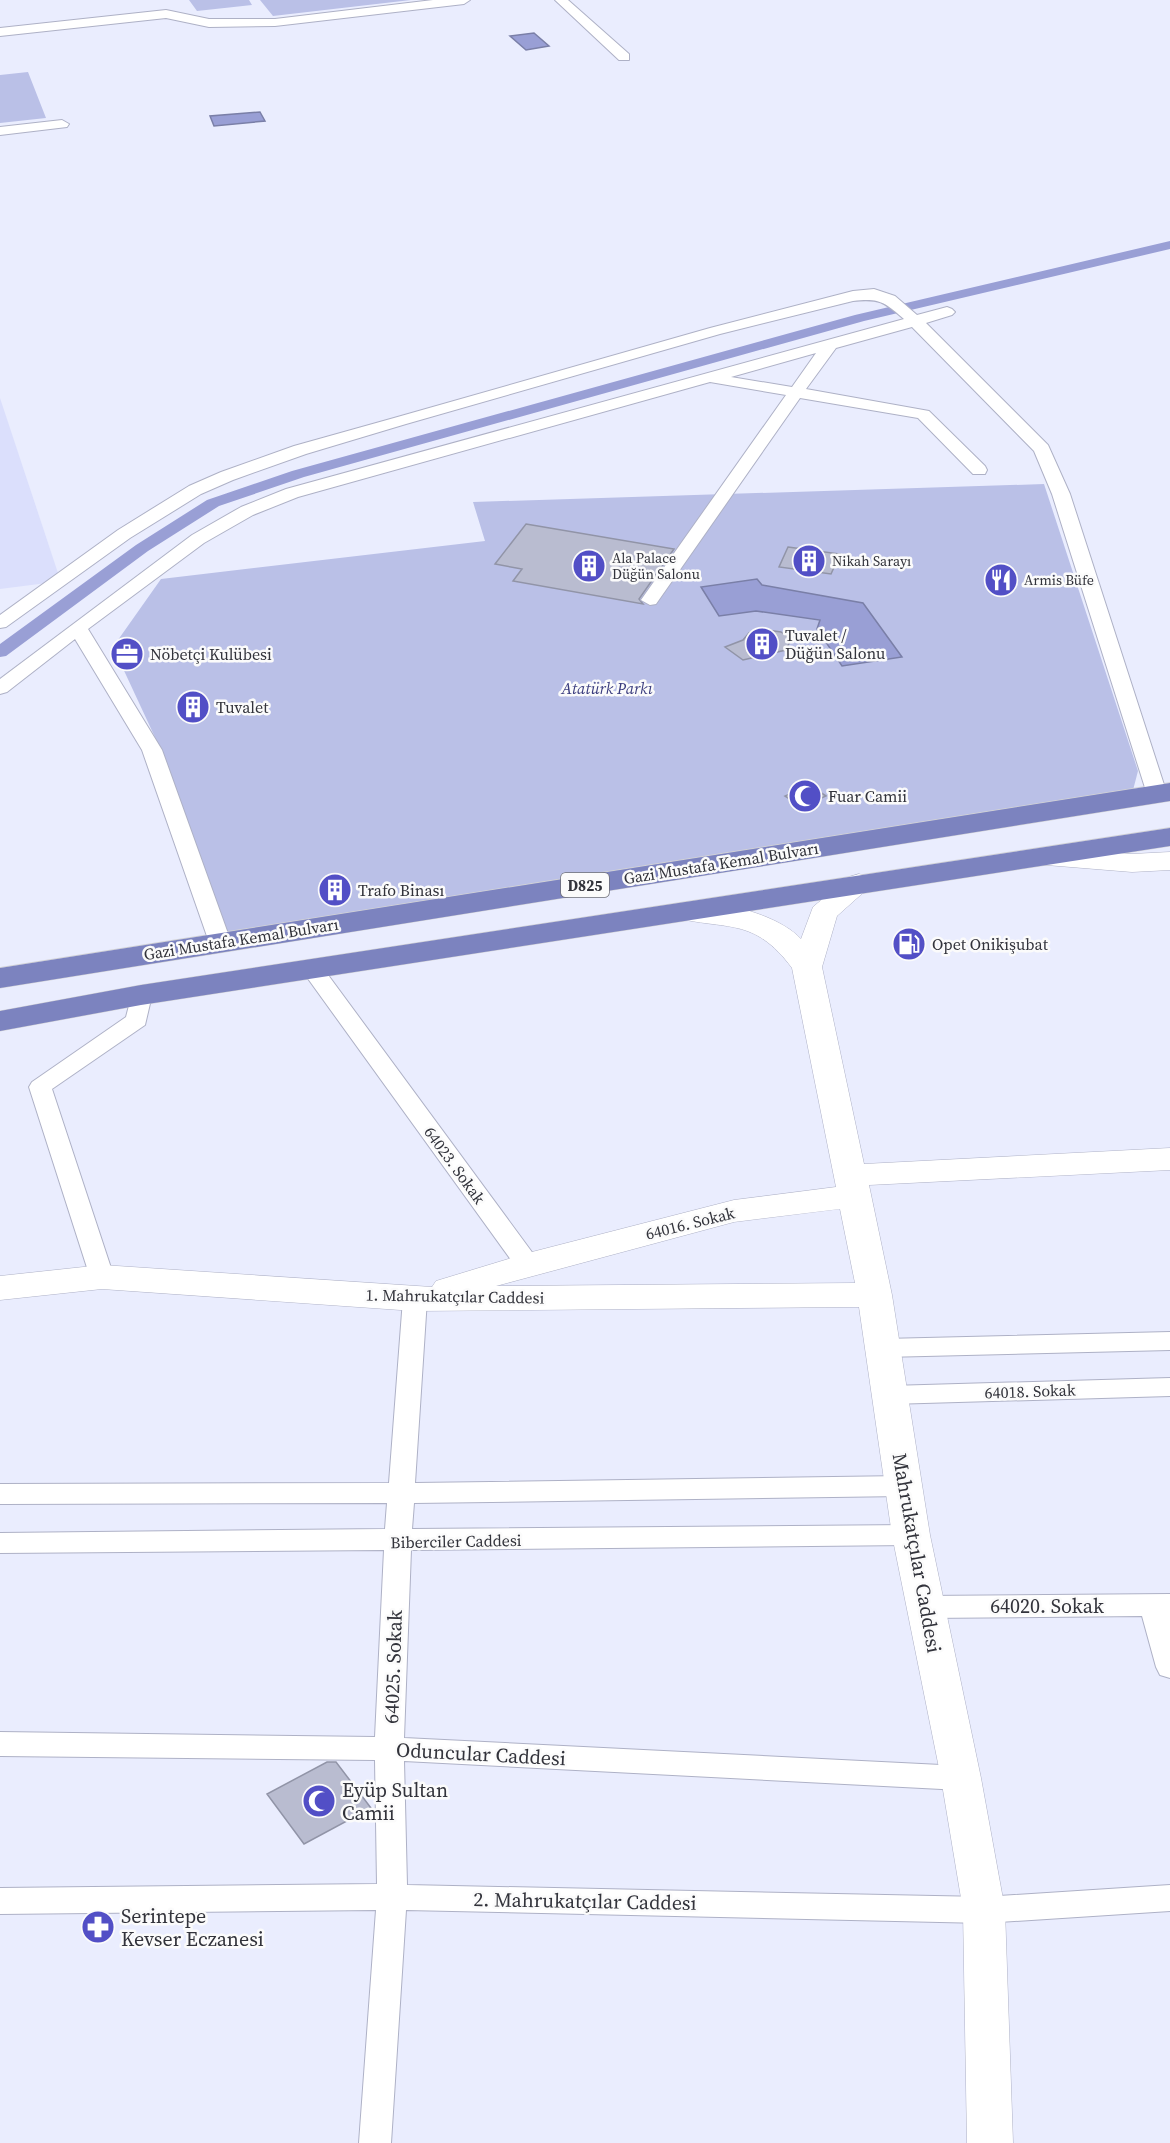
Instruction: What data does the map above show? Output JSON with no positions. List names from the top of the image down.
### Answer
{
  "streets": {
    "highway": ["Gazi Mustafa Kemal Bulvarı", "D825"],
    "street": [
      "64023. Sokak",
      "64016. Sokak",
      "1. Mahrukatçılar Caddesi",
      "64018. Sokak",
      "Biberciler Caddesi",
      "Mahrukatçılar Caddesi",
      "64020. Sokak",
      "64025. Sokak",
      "Oduncular Caddesi",
      "2. Mahrukatçılar Caddesi"
    ]
  },
  "crossings": [
    ["64023. Sokak", "64016. Sokak"],
    ["64016. Sokak", "Mahrukatçılar Caddesi"],
    ["1. Mahrukatçılar Caddesi", "Mahrukatçılar Caddesi"],
    ["1. Mahrukatçılar Caddesi", "64025. Sokak"],
    ["64018. Sokak", "Mahrukatçılar Caddesi"],
    ["Biberciler Caddesi", "Mahrukatçılar Caddesi"],
    ["Biberciler Caddesi", "64025. Sokak"],
    ["Mahrukatçılar Caddesi", "64020. Sokak"],
    ["Mahrukatçılar Caddesi", "Oduncular Caddesi"],
    ["Mahrukatçılar Caddesi", "2. Mahrukatçılar Caddesi"],
    ["64025. Sokak", "Oduncular Caddesi"],
    ["64025. Sokak", "2. Mahrukatçılar Caddesi"]
  ],
  "parks": ["Atatürk Parkı"],
  "places": {
    "building": [
      "Nikah Sarayı",
      "Ala Palace Düğün Salonu",
      "Tuvalet / Düğün Salonu",
      "Tuvalet",
      "Trafo Binası"
    ],
    "restaurant": ["Armis Büfe"],
    "office": ["Nöbetçi Kulübesi"],
    "mosque": ["Fuar Camii", "Eyüp Sultan Camii"],
    "fuel station": ["Opet Onikişubat"],
    "pharmacy": ["Serintepe Kevser Eczanesi"]
  }
}
